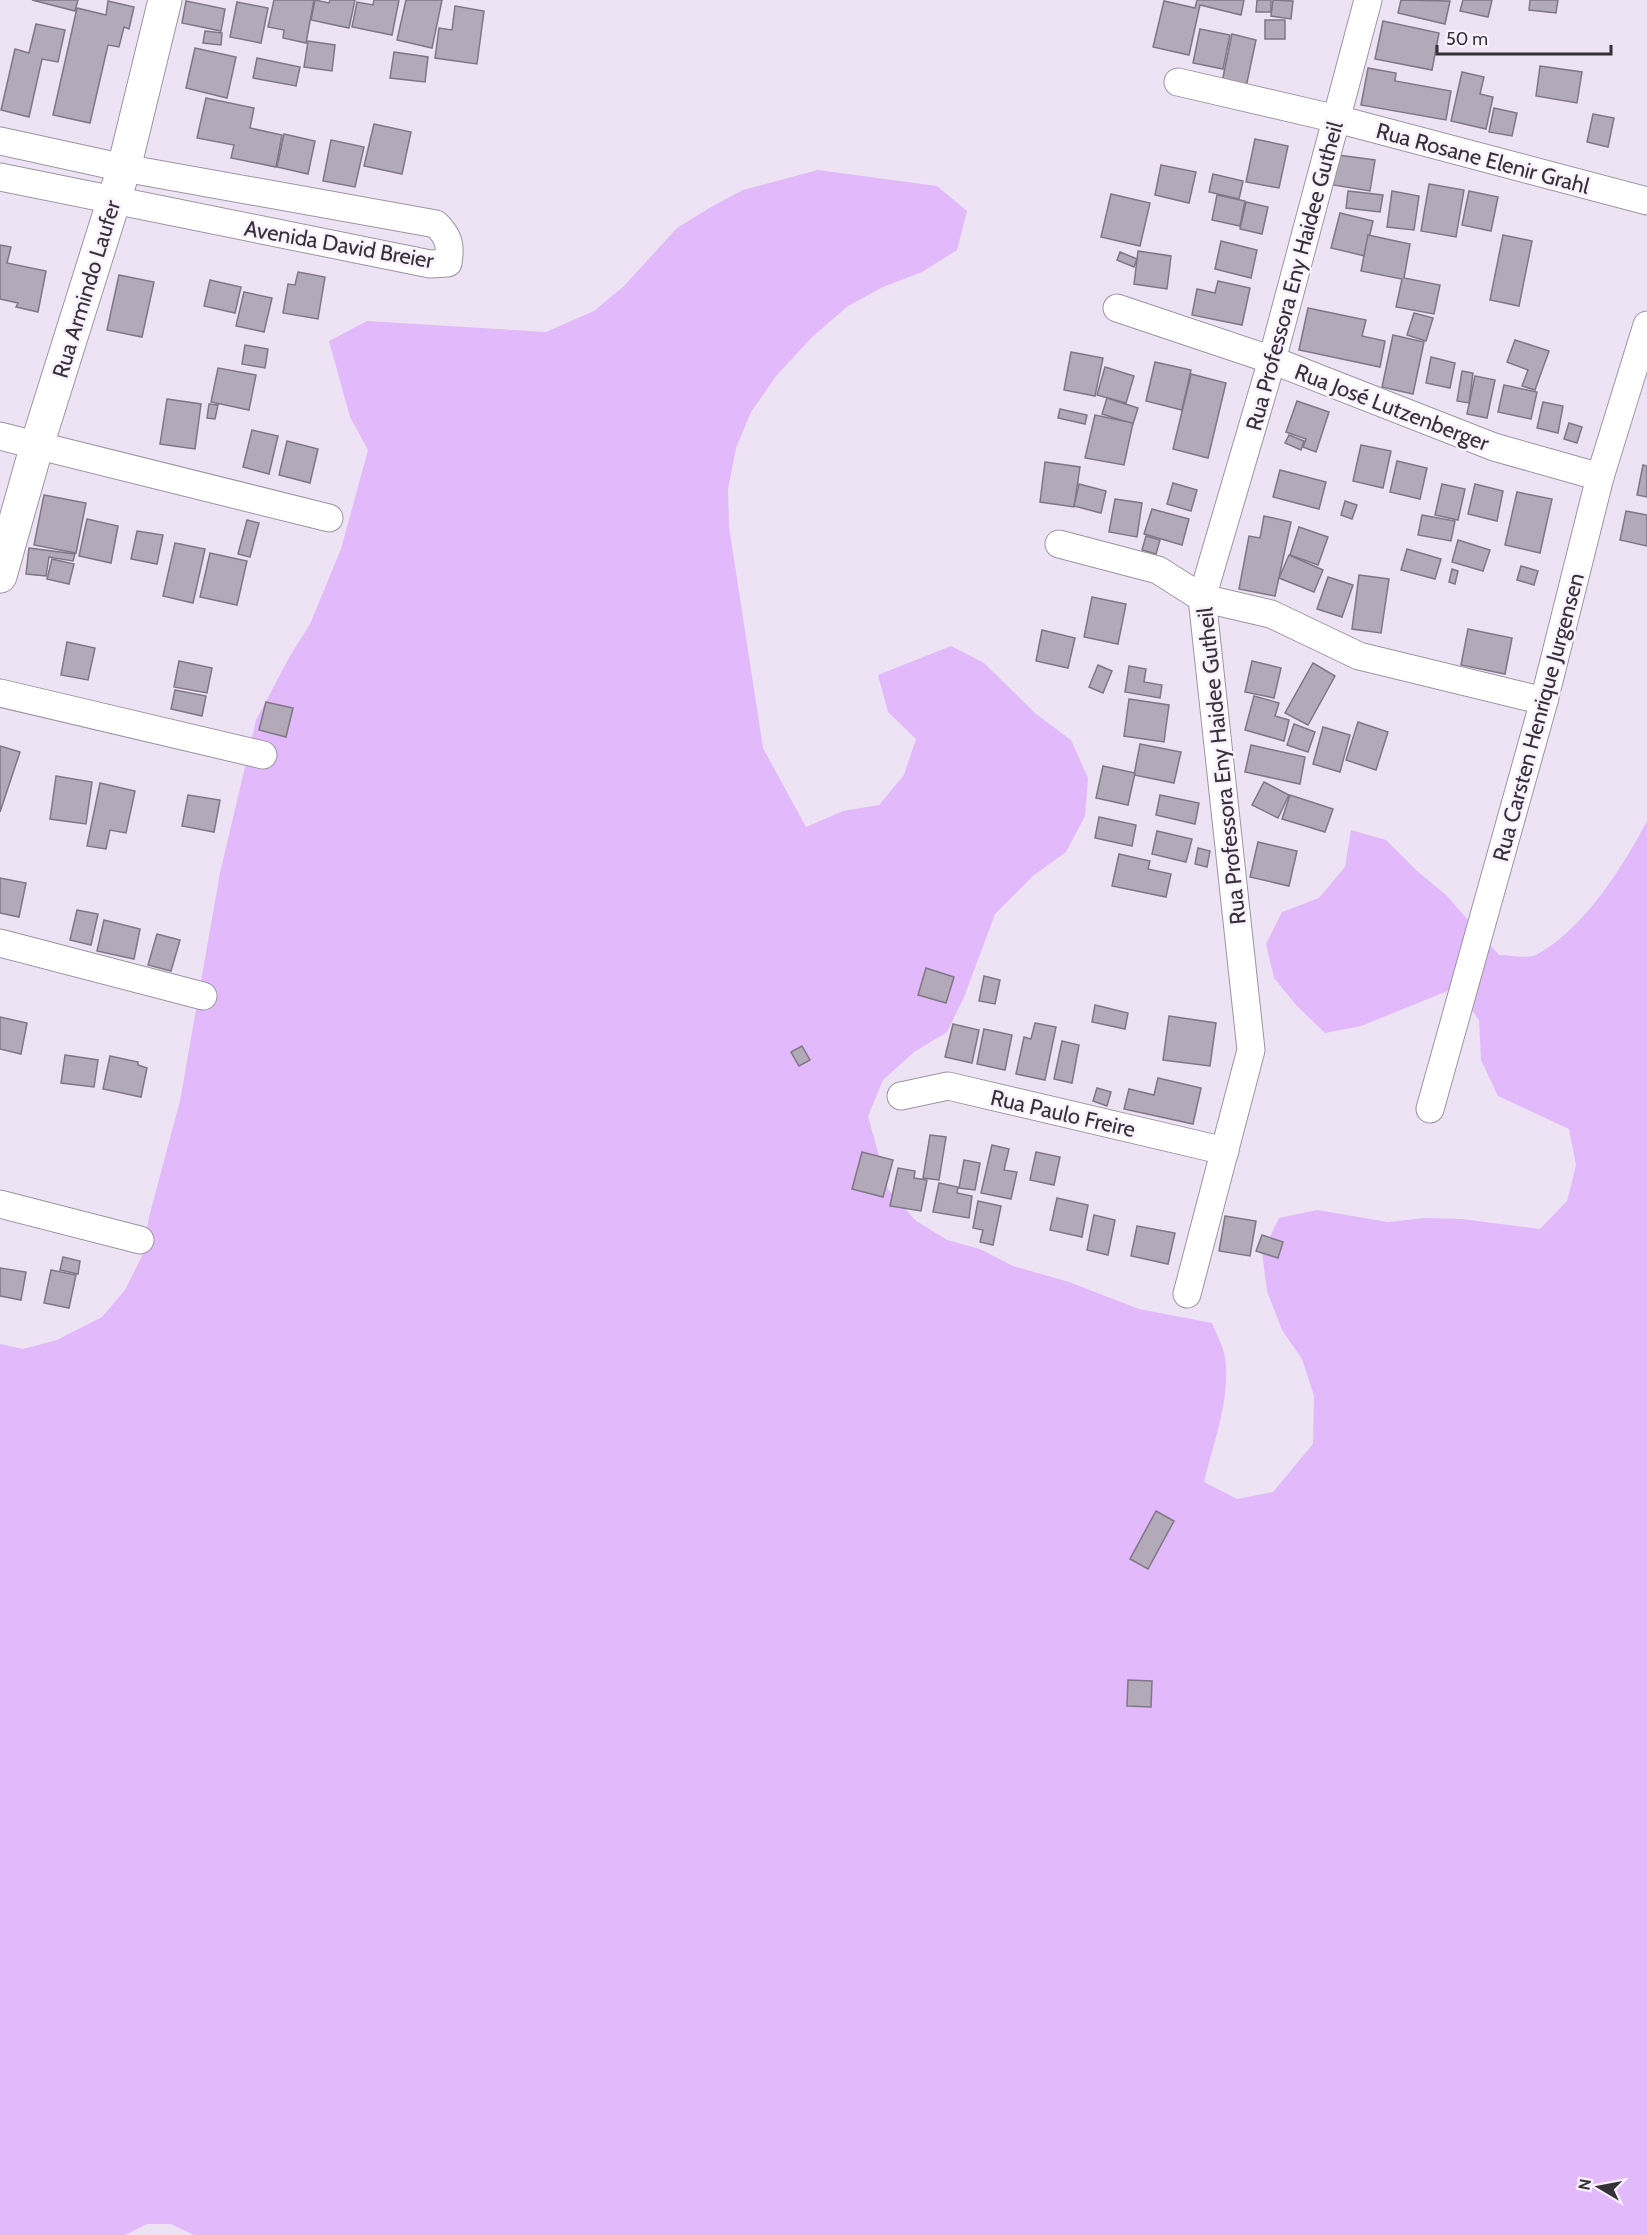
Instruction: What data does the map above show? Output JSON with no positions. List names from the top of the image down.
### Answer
{
  "streets": {
    "street": [
      "Rua Rosane Elenir Grahl",
      "Avenida David Breier",
      "Rua Professora Eny Haidee Gutheil",
      "Rua Armindo Laufer",
      "Rua José Lutzenberger",
      "Rua Carsten Henrique Jurgensen",
      "Rua Paulo Freire"
    ]
  },
  "crossings": [
    ["Rua Rosane Elenir Grahl", "Rua Professora Eny Haidee Gutheil"],
    ["Avenida David Breier", "Rua Armindo Laufer"],
    ["Rua Professora Eny Haidee Gutheil", "Rua José Lutzenberger"],
    ["Rua Professora Eny Haidee Gutheil", "Rua Paulo Freire"],
    ["Rua José Lutzenberger", "Rua Carsten Henrique Jurgensen"]
  ],
  "scale_bar": "50 m",
  "north": "left"
}
